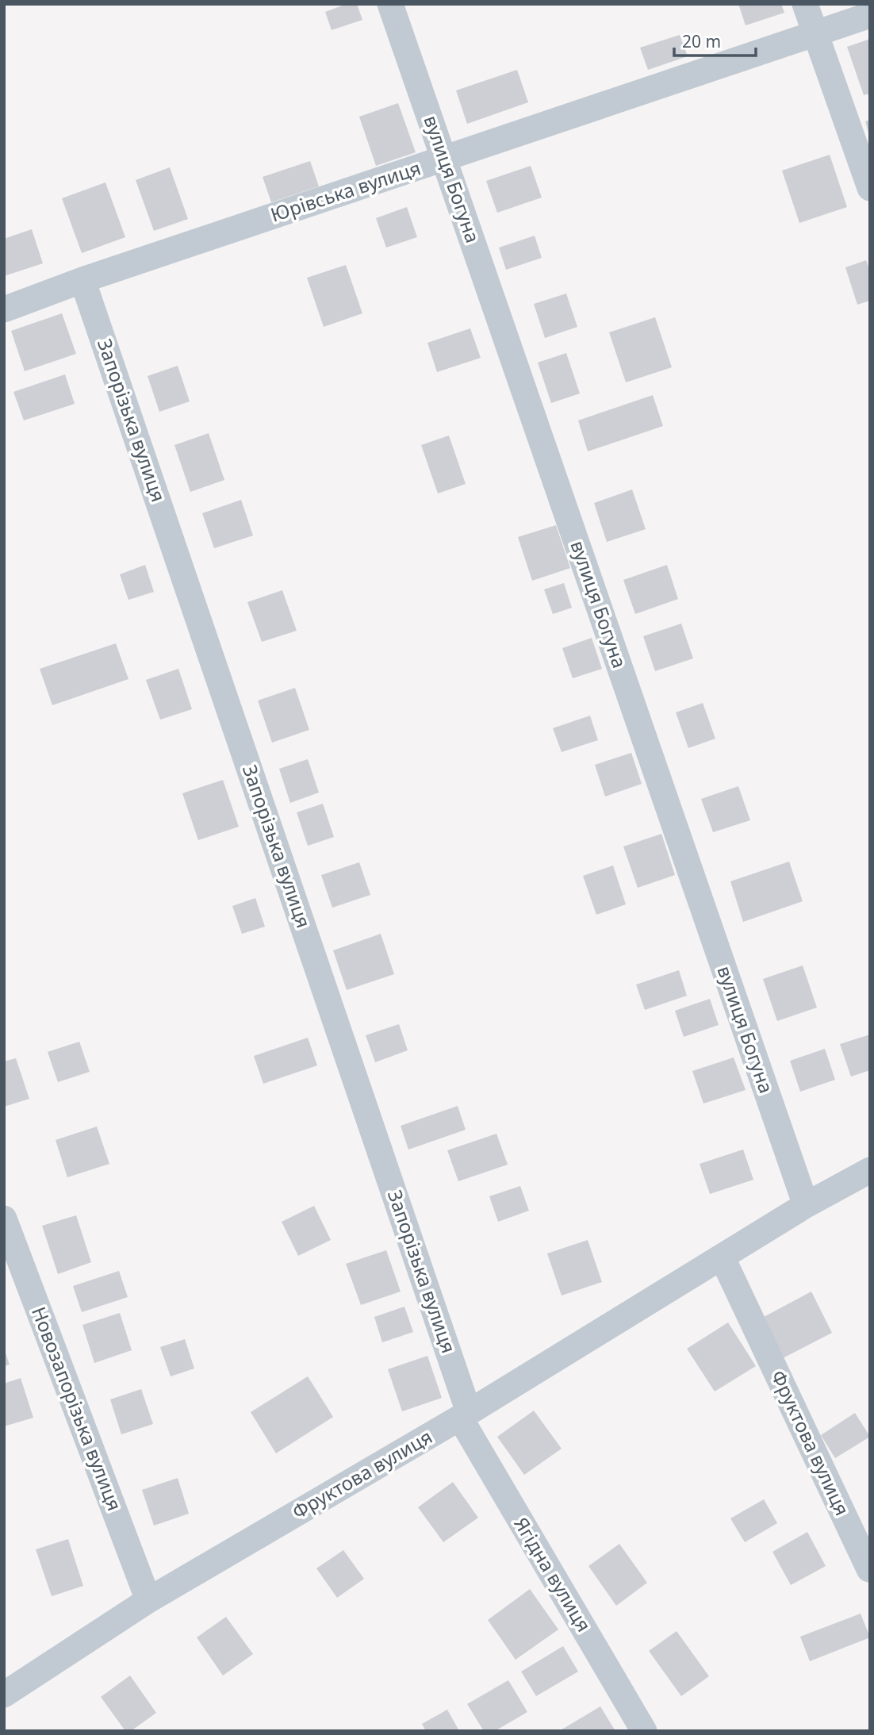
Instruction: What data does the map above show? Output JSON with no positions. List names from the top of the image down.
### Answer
{
  "streets": {
    "street": [
      "вулиця Богуна",
      "Юрівська вулиця",
      "Запорізька вулиця",
      "Новозапорізька вулиця",
      "Фруктова вулиця",
      "Ягідна вулиця"
    ]
  },
  "crossings": [
    ["вулиця Богуна", "Юрівська вулиця"],
    ["вулиця Богуна", "Фруктова вулиця"],
    ["Юрівська вулиця", "Запорізька вулиця"],
    ["Запорізька вулиця", "Фруктова вулиця"],
    ["Запорізька вулиця", "Ягідна вулиця"],
    ["Новозапорізька вулиця", "Фруктова вулиця"],
    ["Фруктова вулиця", "Ягідна вулиця"]
  ],
  "scale_bar": "20 m"
}
